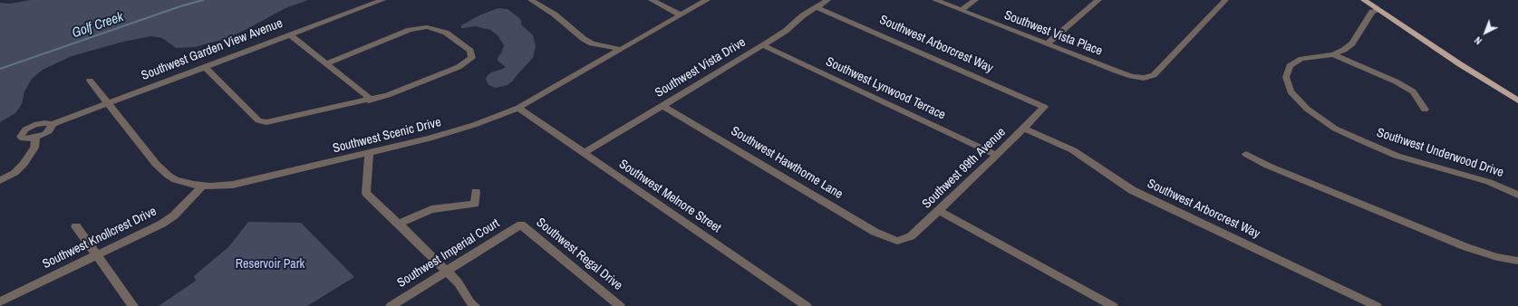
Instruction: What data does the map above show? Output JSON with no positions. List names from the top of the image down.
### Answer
{
  "streets": {
    "street": [
      "Southwest Vista Place",
      "Southwest Arborcrest Way",
      "Southwest Garden View Avenue",
      "Southwest Vista Drive",
      "Southwest Lynwood Terrace",
      "Southwest Scenic Drive",
      "Southwest Underwood Drive",
      "Southwest Hawthorne Lane",
      "Southwest 99th Avenue",
      "Southwest Melnore Street",
      "Southwest Knollcrest Drive",
      "Southwest Imperial Court",
      "Southwest Regal Drive"
    ]
  },
  "crossings": [
    ["Southwest Arborcrest Way", "Southwest Vista Drive"],
    ["Southwest Arborcrest Way", "Southwest 99th Avenue"],
    ["Southwest Garden View Avenue", "Southwest Scenic Drive"],
    ["Southwest Vista Drive", "Southwest Lynwood Terrace"],
    ["Southwest Vista Drive", "Southwest Hawthorne Lane"],
    ["Southwest Vista Drive", "Southwest Melnore Street"],
    ["Southwest Lynwood Terrace", "Southwest 99th Avenue"],
    ["Southwest Scenic Drive", "Southwest Melnore Street"],
    ["Southwest Scenic Drive", "Southwest Knollcrest Drive"],
    ["Southwest Hawthorne Lane", "Southwest 99th Avenue"],
    ["Southwest Imperial Court", "Southwest Regal Drive"]
  ],
  "water": ["Golf Creek"],
  "parks": ["Reservoir Park"],
  "north": "bottom left"
}
